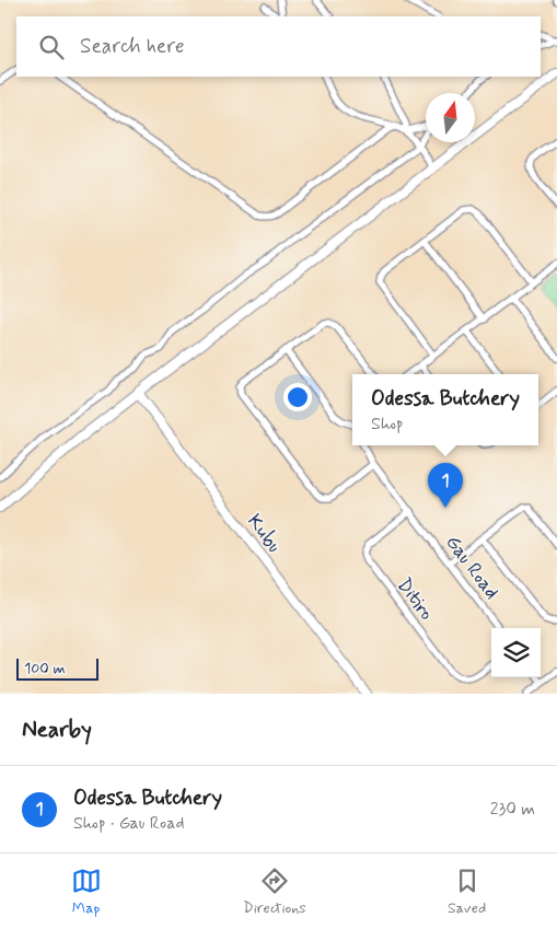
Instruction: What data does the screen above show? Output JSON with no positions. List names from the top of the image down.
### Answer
{
  "streets": {
    "main road": ["Kubu"],
    "street": ["Gau Road", "Ditiro"]
  },
  "crossings": [
    ["Gau Road", "Ditiro"]
  ],
  "scale_bar": "100 m",
  "north": "top",
  "page": {
    "search": "Search here",
    "popup": ["Odessa Butchery", "Shop"],
    "pins": "1",
    "scale": "100 m",
    "heading": "Nearby",
    "list": [
      {
        "mark": "1",
        "name": "Odessa Butchery",
        "note": "Shop · Gau Road",
        "value": "230 m"
      }
    ],
    "nav": ["Map", "Directions", "Saved"]
  }
}
